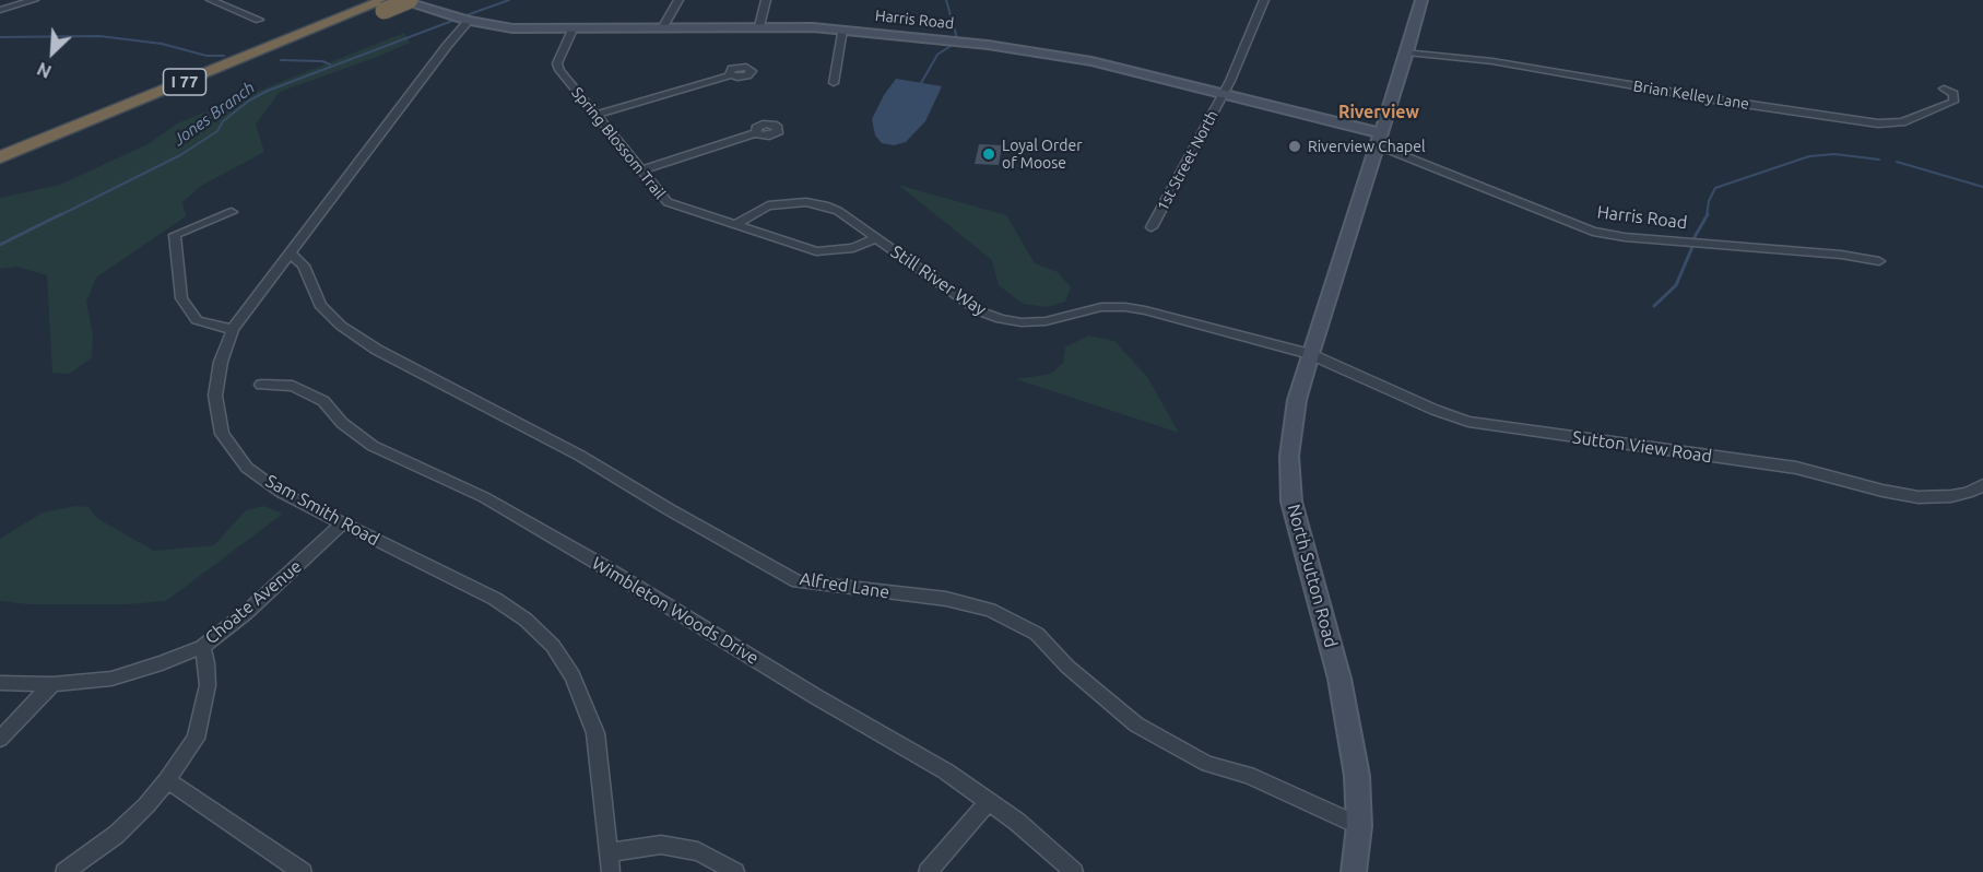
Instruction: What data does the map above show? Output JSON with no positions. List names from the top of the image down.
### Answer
{
  "streets": {
    "highway": ["I 77"],
    "street": [
      "Harris Road",
      "Brian Kelley Lane",
      "Spring Blossom Trail",
      "1st Street North",
      "Still River Way",
      "Sutton View Road",
      "Sam Smith Road",
      "North Sutton Road",
      "Alfred Lane",
      "Choate Avenue",
      "Wimbleton Woods Drive"
    ]
  },
  "crossings": [
    ["Harris Road", "Spring Blossom Trail"],
    ["Harris Road", "1st Street North"],
    ["Harris Road", "Sam Smith Road"],
    ["Harris Road", "North Sutton Road"],
    ["Brian Kelley Lane", "North Sutton Road"],
    ["Spring Blossom Trail", "Still River Way"],
    ["Still River Way", "Sutton View Road"],
    ["Still River Way", "North Sutton Road"],
    ["Sutton View Road", "North Sutton Road"],
    ["Sam Smith Road", "Alfred Lane"],
    ["Sam Smith Road", "Choate Avenue"],
    ["North Sutton Road", "Alfred Lane"]
  ],
  "districts": ["Riverview"],
  "water": ["Jones Branch"],
  "places": ["Riverview Chapel", "Loyal Order of Moose"],
  "north": "bottom left"
}
